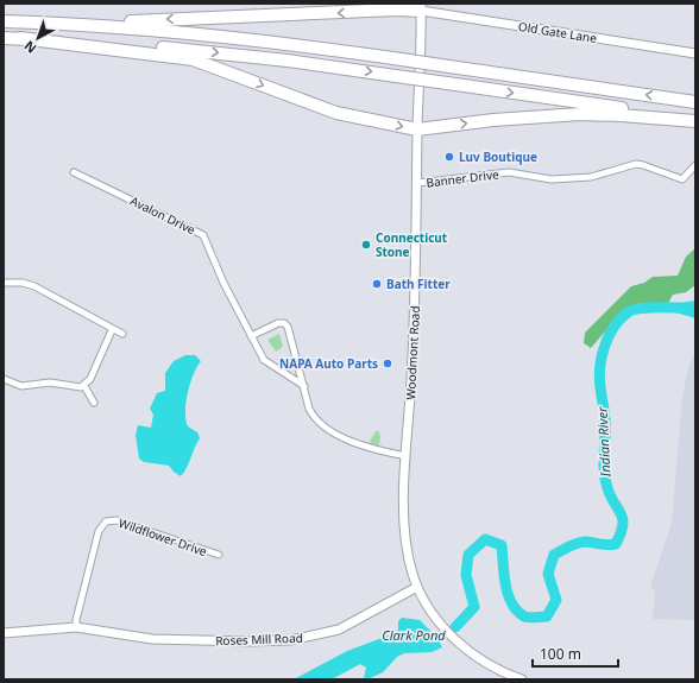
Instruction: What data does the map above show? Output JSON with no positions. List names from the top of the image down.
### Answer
{
  "streets": {
    "main road": ["Old Gate Lane", "Woodmont Road", "Roses Mill Road"],
    "street": ["Banner Drive", "Avalon Drive", "Wildflower Drive"]
  },
  "crossings": [
    ["Old Gate Lane", "Woodmont Road"],
    ["Banner Drive", "Woodmont Road"],
    ["Woodmont Road", "Roses Mill Road"],
    ["Wildflower Drive", "Roses Mill Road"]
  ],
  "water": ["Indian River", "Clark Pond"],
  "places": [
    "Luv Boutique",
    "Connecticut Stone",
    "Bath Fitter",
    "NAPA Auto Parts"
  ],
  "scale_bar": "100 m",
  "north": "bottom left"
}
